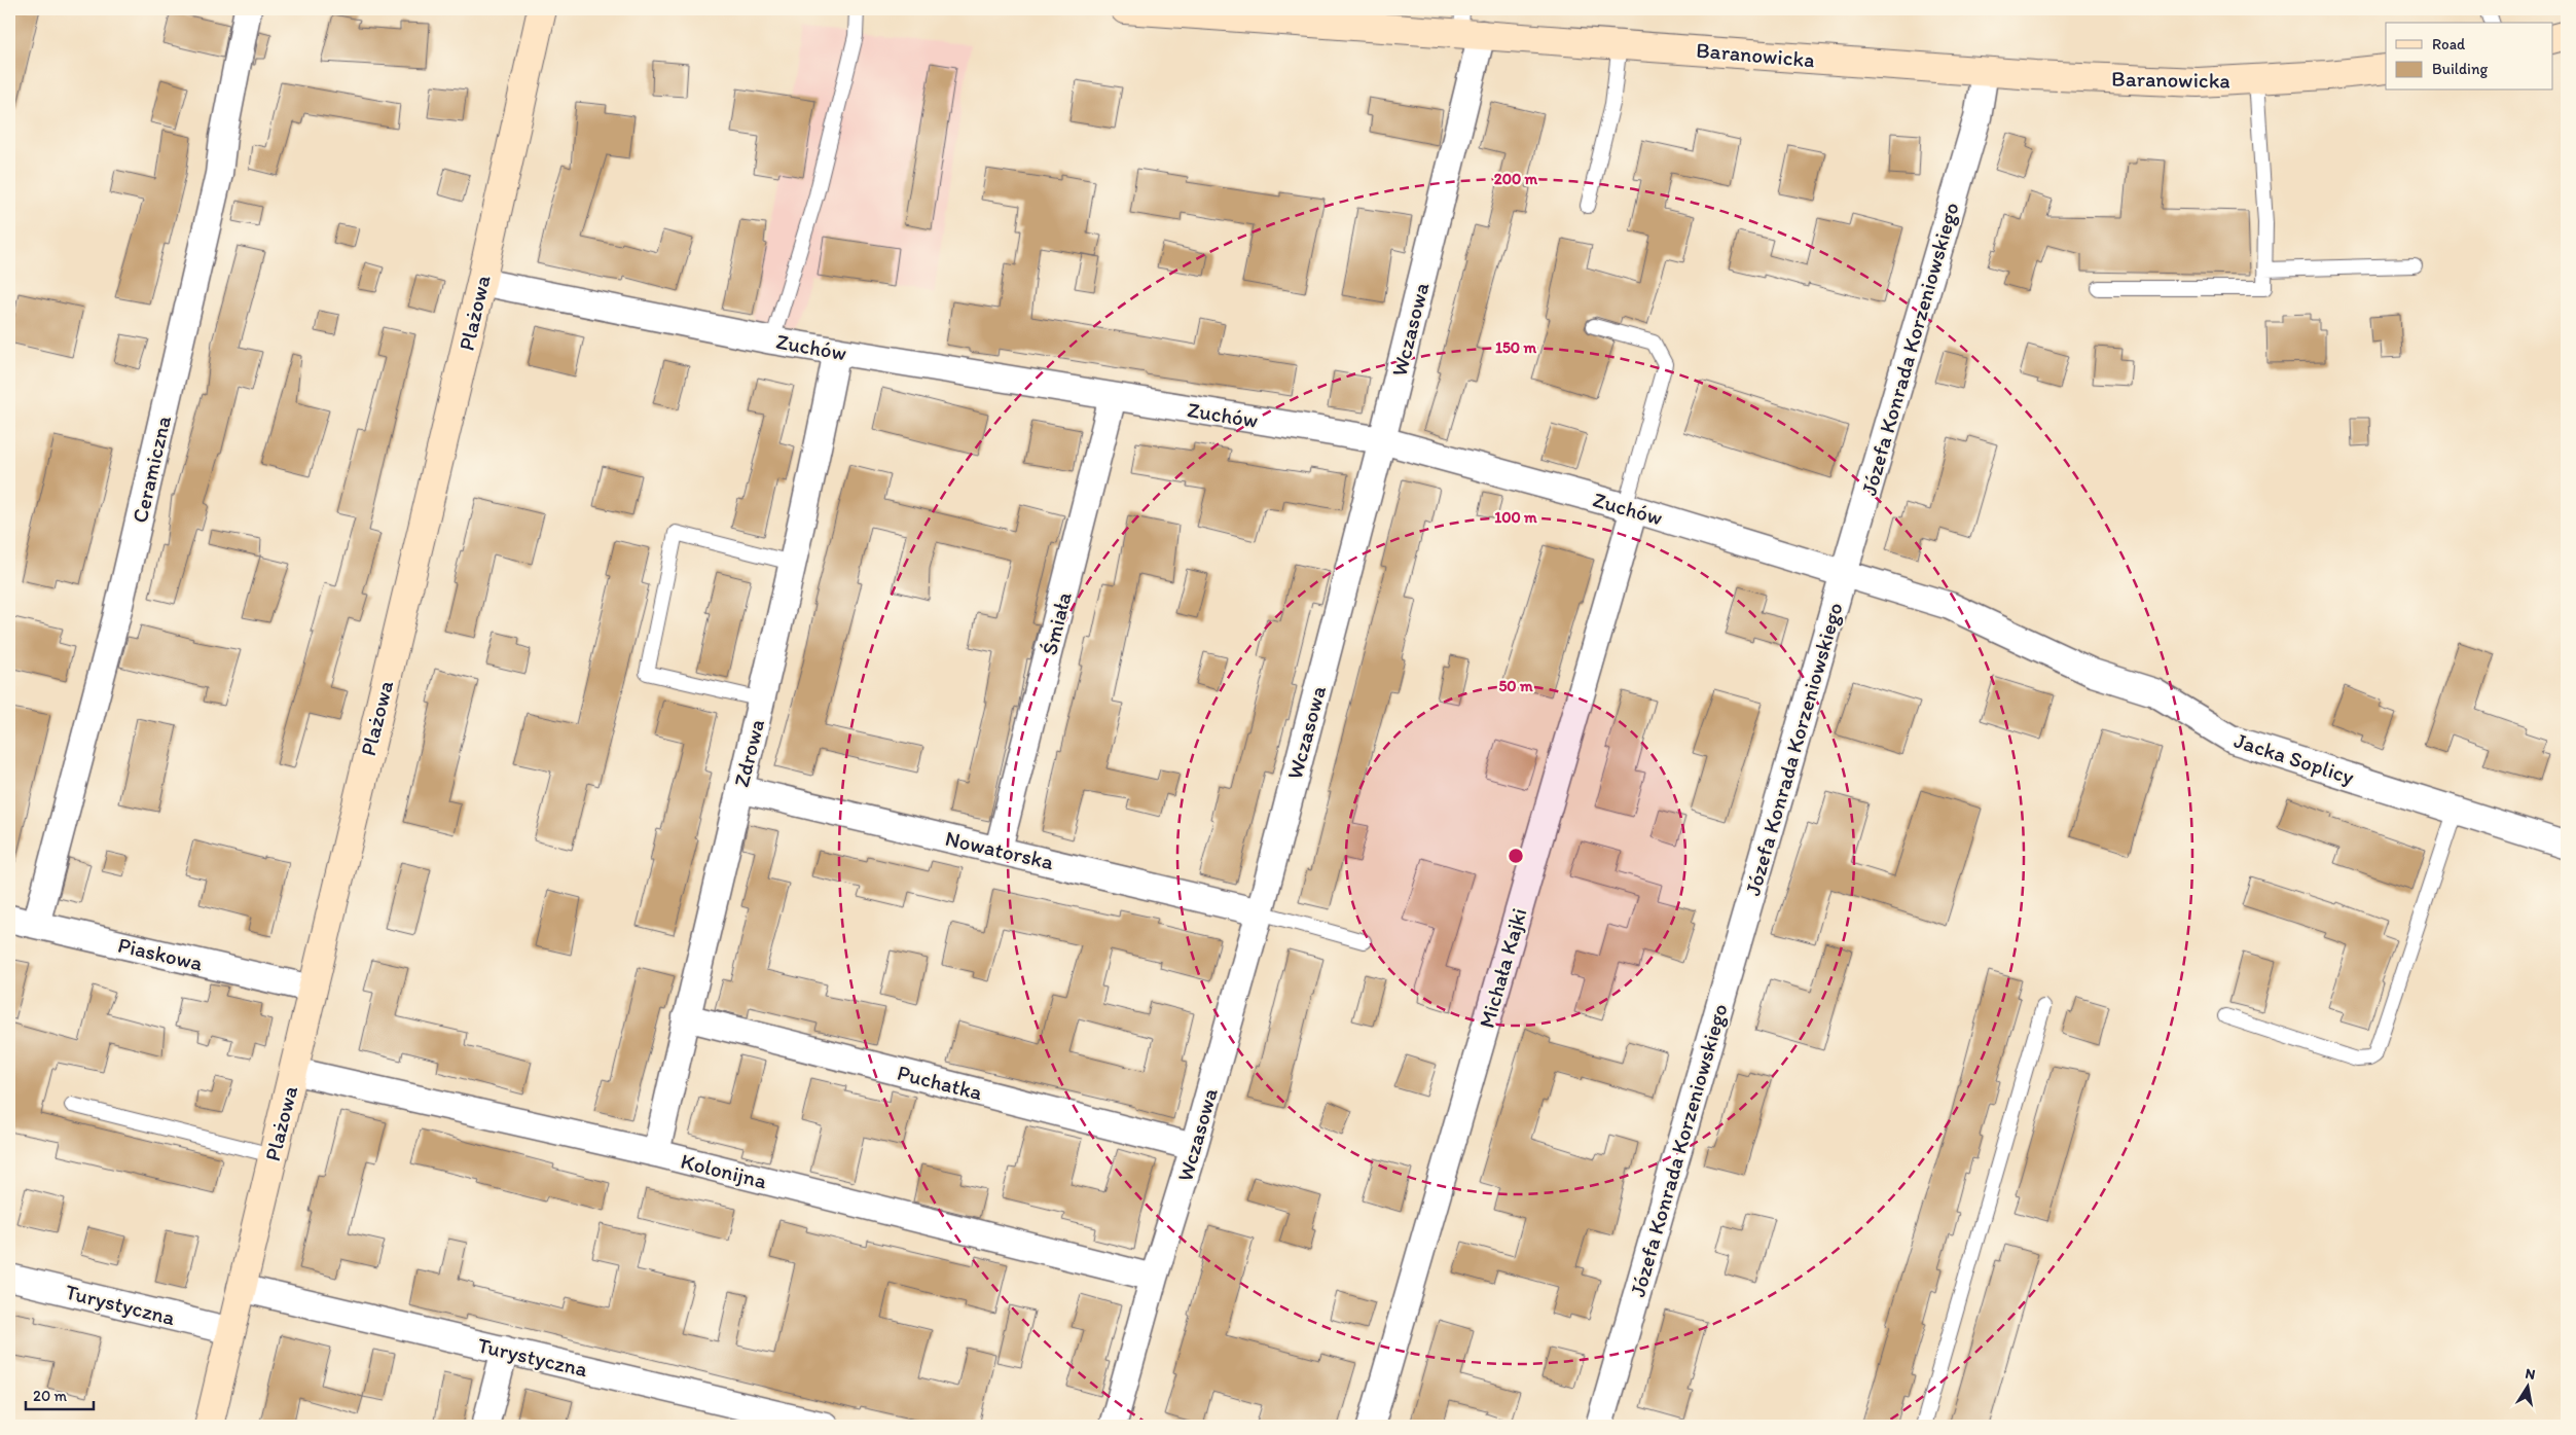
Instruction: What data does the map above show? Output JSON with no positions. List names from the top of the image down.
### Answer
{
  "streets": {
    "street": [
      "Baranowicka",
      "Plażowa",
      "Wczasowa",
      "Zuchów",
      "Józefa Konrada Korzeniowskiego",
      "Ceramiczna",
      "Śmiała",
      "Zdrowa",
      "Jacka Soplicy",
      "Nowatorska",
      "Piaskowa",
      "Michała Kajki",
      "Puchatka",
      "Kolonijna",
      "Turystyczna"
    ]
  },
  "crossings": [
    ["Baranowicka", "Wczasowa"],
    ["Baranowicka", "Józefa Konrada Korzeniowskiego"],
    ["Plażowa", "Zuchów"],
    ["Plażowa", "Piaskowa"],
    ["Plażowa", "Kolonijna"],
    ["Plażowa", "Turystyczna"],
    ["Wczasowa", "Zuchów"],
    ["Wczasowa", "Nowatorska"],
    ["Wczasowa", "Puchatka"],
    ["Wczasowa", "Kolonijna"],
    ["Zuchów", "Józefa Konrada Korzeniowskiego"],
    ["Zuchów", "Śmiała"],
    ["Zuchów", "Zdrowa"],
    ["Zuchów", "Jacka Soplicy"],
    ["Zuchów", "Michała Kajki"],
    ["Ceramiczna", "Piaskowa"],
    ["Śmiała", "Nowatorska"],
    ["Zdrowa", "Nowatorska"],
    ["Zdrowa", "Puchatka"],
    ["Zdrowa", "Kolonijna"]
  ],
  "legend": ["Road", "Building"],
  "scale_bar": "20 m",
  "north": "top",
  "rings": [
    "200 m",
    "150 m",
    "100 m",
    "50 m"
  ]
}
